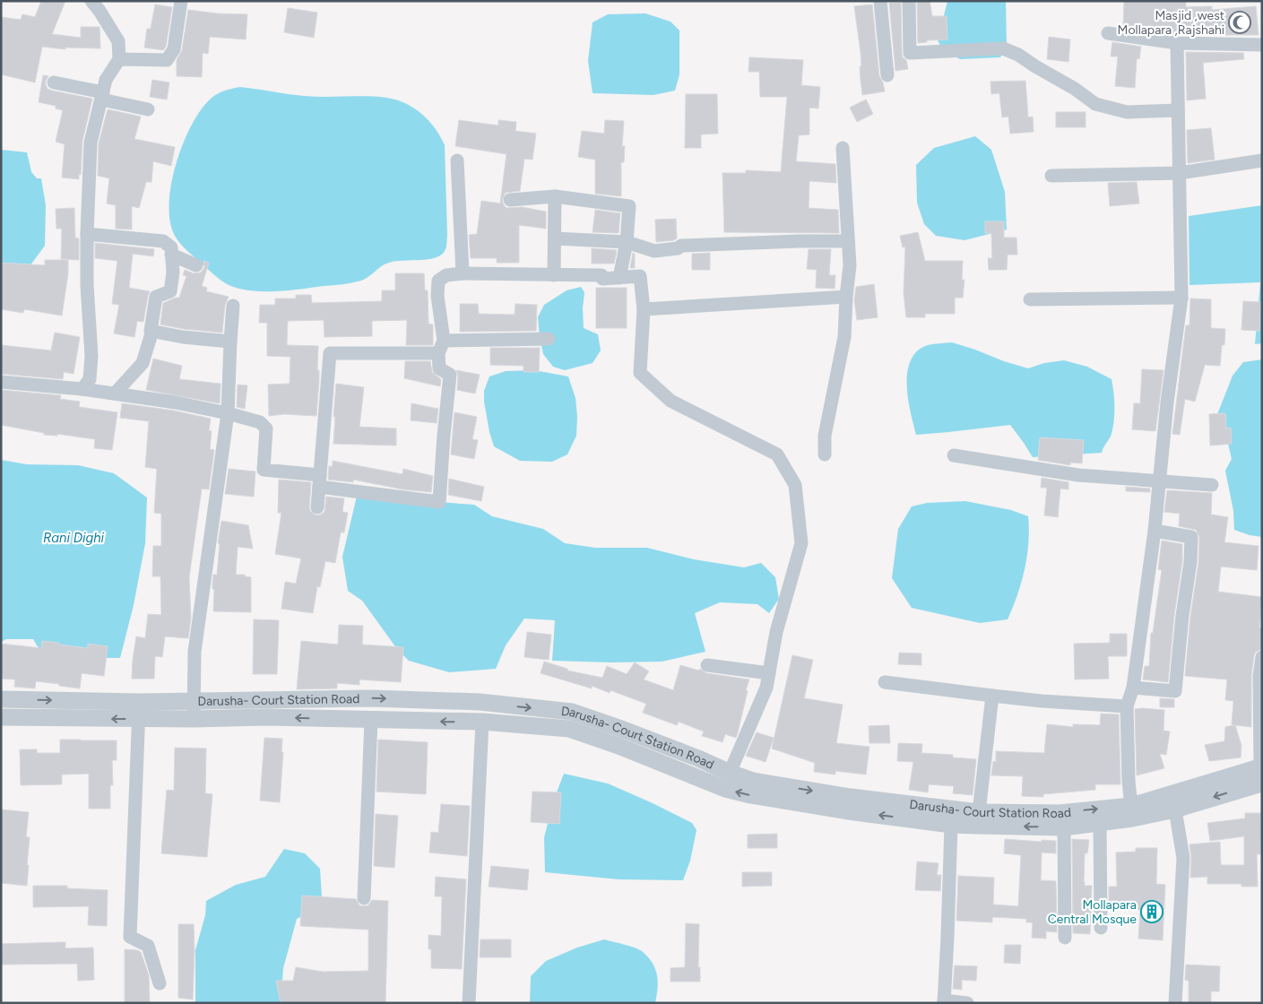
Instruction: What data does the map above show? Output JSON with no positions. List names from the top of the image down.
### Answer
{
  "streets": {
    "street": ["Darusha- Court Station Road"]
  },
  "water": ["Rani Dighi"],
  "places": {
    "mosque": ["Masjid ,west Mollapara ,Rajshahi"],
    "building": ["Mollapara Central Mosque"]
  }
}
